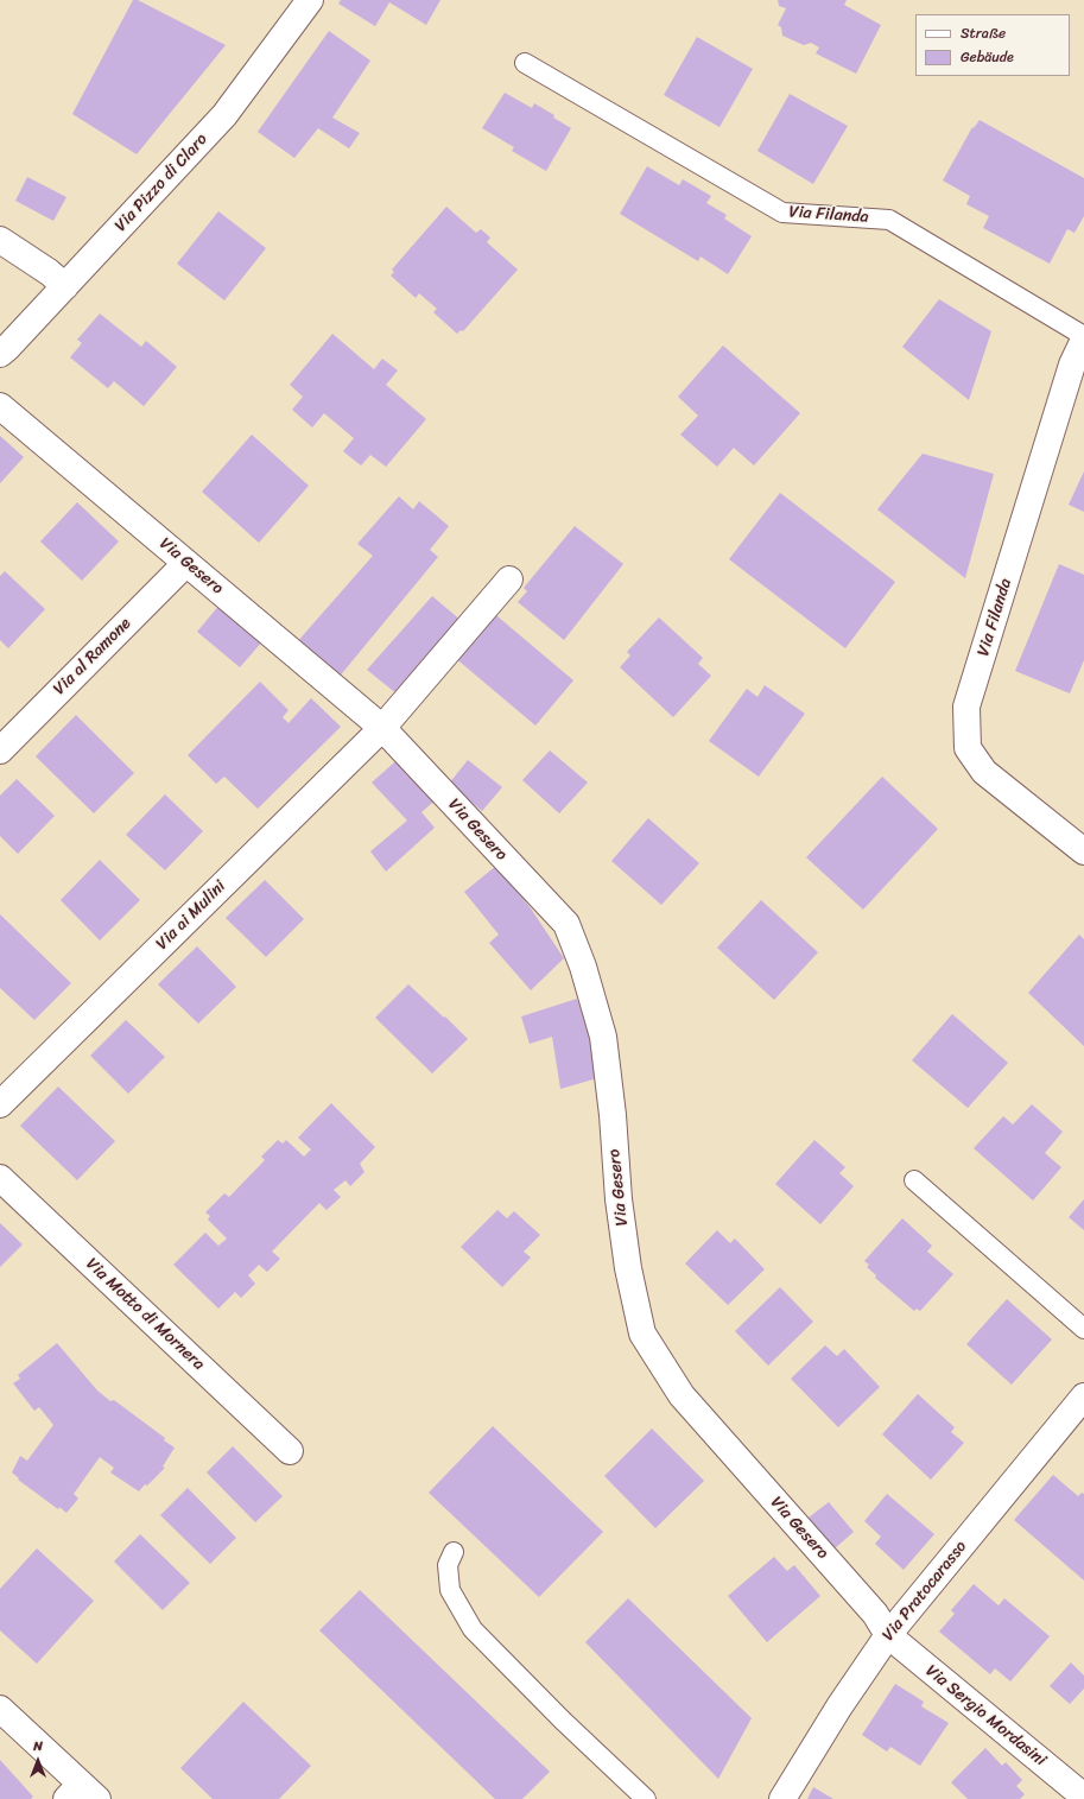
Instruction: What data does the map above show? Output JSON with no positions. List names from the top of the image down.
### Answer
{
  "streets": {
    "street": [
      "Via Pizzo di Claro",
      "Via Filanda",
      "Via Gesero",
      "Via al Ramone",
      "Via ai Mulini",
      "Via Motto di Mornera",
      "Via Pratocarasso",
      "Via Sergio Mordasini"
    ]
  },
  "crossings": [
    ["Via Gesero", "Via al Ramone"],
    ["Via Gesero", "Via ai Mulini"],
    ["Via Gesero", "Via Pratocarasso"],
    ["Via Gesero", "Via Sergio Mordasini"],
    ["Via Pratocarasso", "Via Sergio Mordasini"]
  ],
  "legend": ["Straße", "Gebäude"],
  "north": "top"
}
